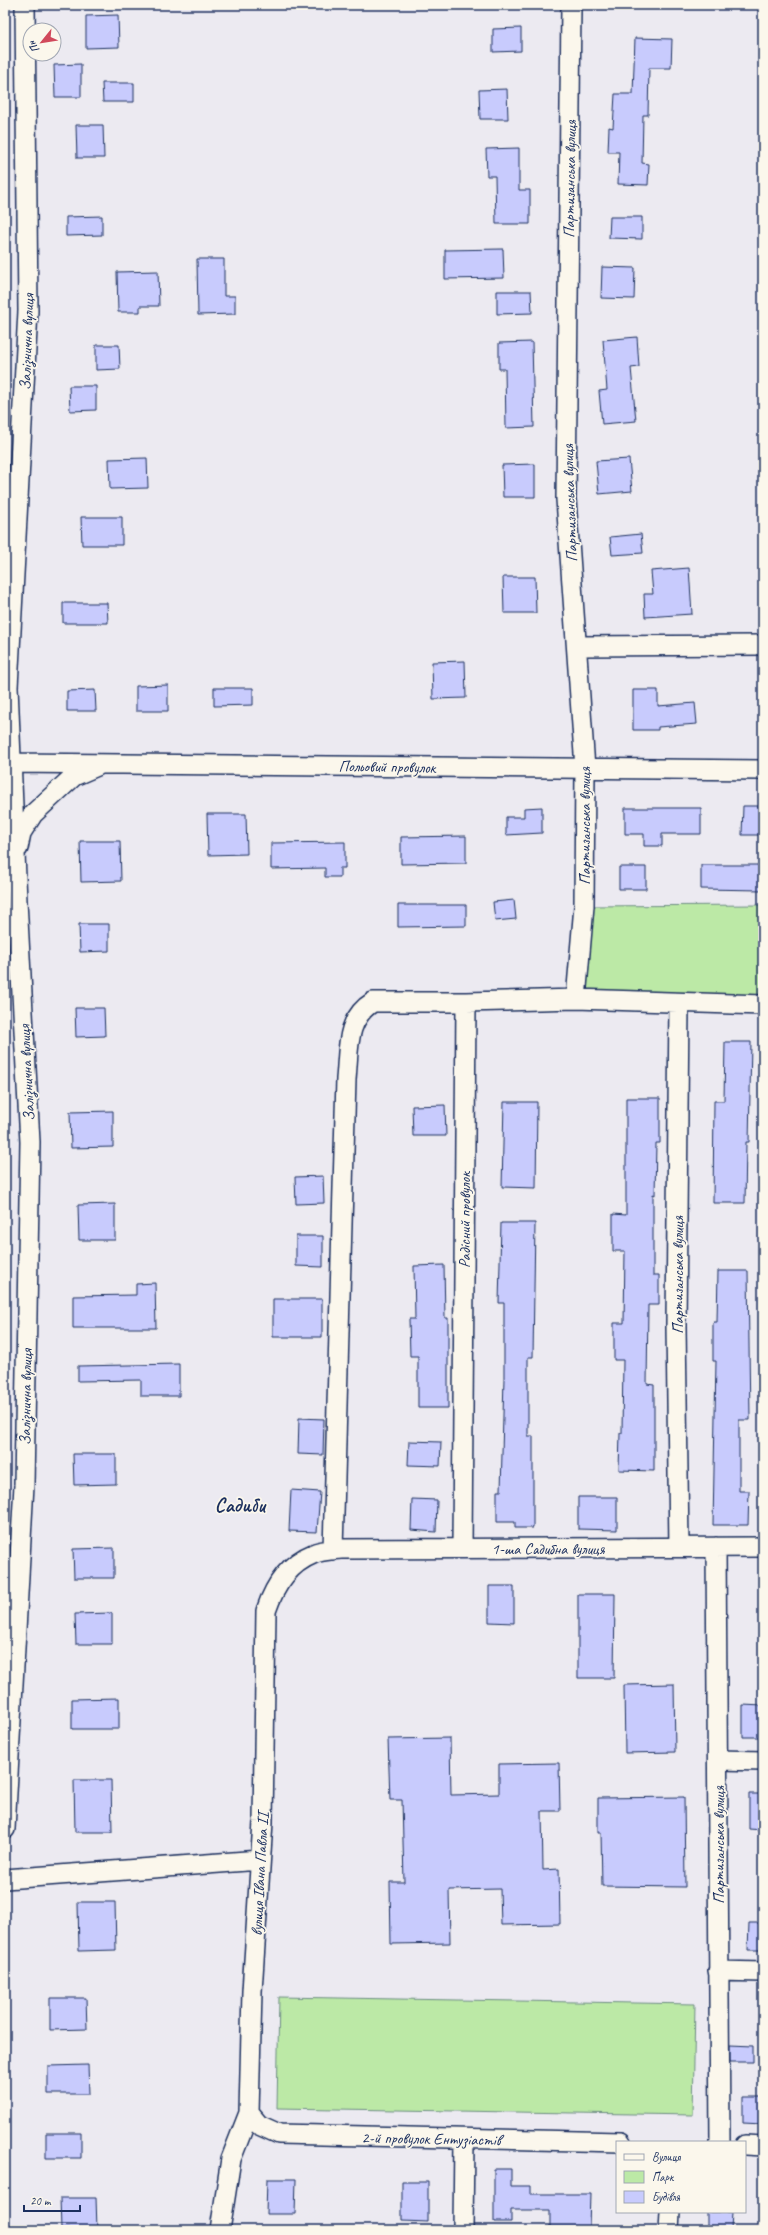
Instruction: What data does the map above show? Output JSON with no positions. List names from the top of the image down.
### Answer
{
  "streets": {
    "street": [
      "Партизанська вулиця",
      "Залізнична вулиця",
      "Польовий провулок",
      "Радісний провулок",
      "1-ша Садибна вулиця",
      "вулиця Івана Павла II",
      "2-й провулок Ентузіастів"
    ]
  },
  "crossings": [
    ["Партизанська вулиця", "Польовий провулок"],
    ["Партизанська вулиця", "1-ша Садибна вулиця"],
    ["Залізнична вулиця", "Польовий провулок"],
    ["Радісний провулок", "1-ша Садибна вулиця"],
    ["1-ша Садибна вулиця", "вулиця Івана Павла II"],
    ["вулиця Івана Павла II", "2-й провулок Ентузіастів"]
  ],
  "districts": ["Садиби"],
  "legend": ["Вулиця", "Парк", "Будівля"],
  "scale_bar": "20 m",
  "north": "bottom left"
}
